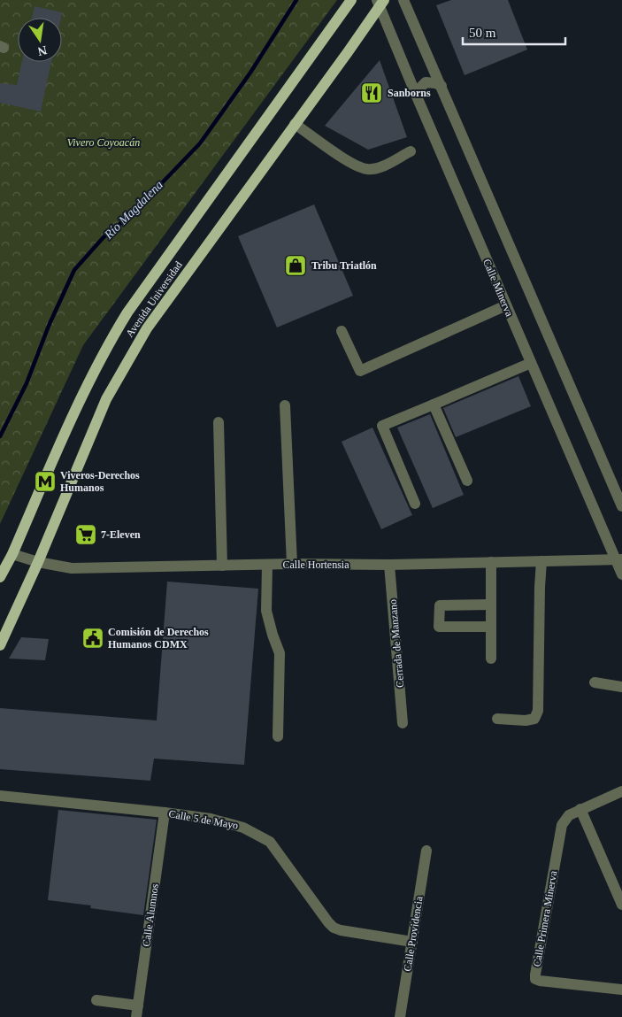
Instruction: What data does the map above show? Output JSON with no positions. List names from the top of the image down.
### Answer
{
  "streets": {
    "main road": ["Avenida Universidad"],
    "street": [
      "Calle Minerva",
      "Calle Hortensia",
      "Cerrada de Manzano",
      "Calle 5 de Mayo",
      "Calle Alumnos",
      "Calle Primera Minerva",
      "Calle Providencia"
    ]
  },
  "crossings": [
    ["Calle Minerva", "Avenida Universidad"],
    ["Calle Minerva", "Calle Hortensia"],
    ["Avenida Universidad", "Calle Hortensia"],
    ["Calle Hortensia", "Cerrada de Manzano"],
    ["Calle 5 de Mayo", "Calle Alumnos"],
    ["Calle 5 de Mayo", "Calle Providencia"]
  ],
  "water": ["Río Magdalena"],
  "parks": ["Vivero Coyoacán"],
  "places": {
    "restaurant": ["Sanborns"],
    "shop": ["Tribu Triatlón"],
    "metro station": ["Viveros-Derechos Humanos"],
    "supermarket": ["7-Eleven"],
    "public building": ["Comisión de Derechos Humanos CDMX"]
  },
  "scale_bar": "50 m",
  "north": "bottom"
}
